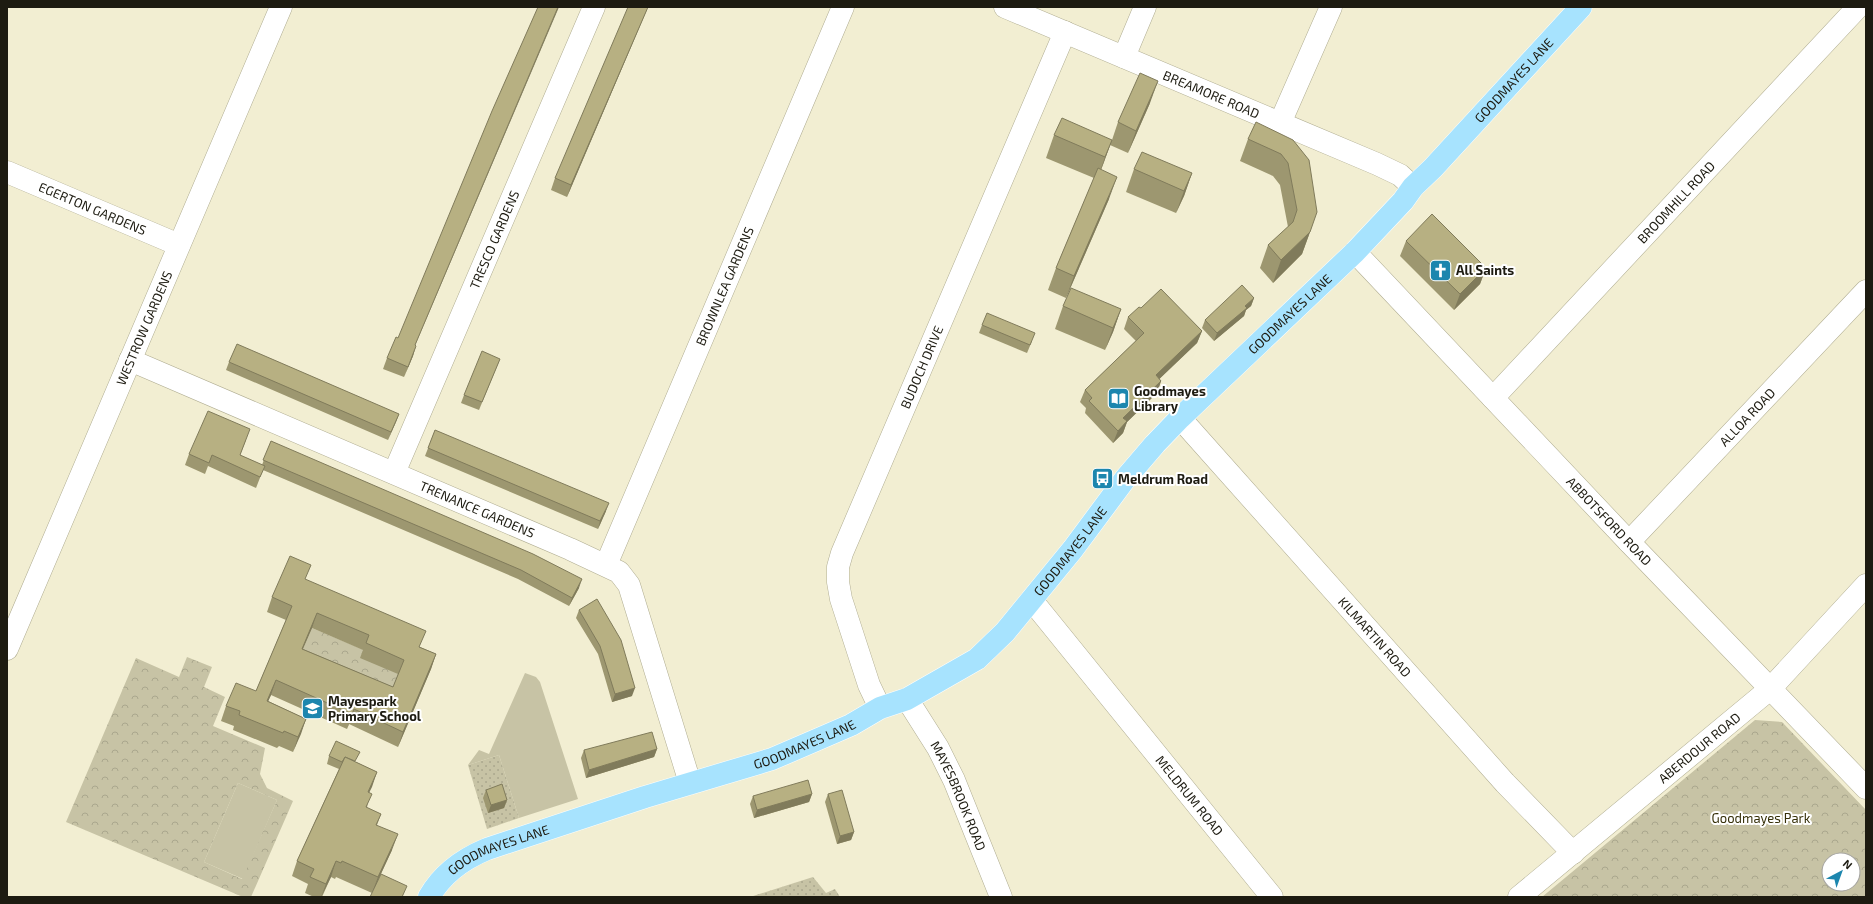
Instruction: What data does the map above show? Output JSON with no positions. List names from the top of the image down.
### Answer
{
  "streets": {
    "main road": ["GOODMAYES LANE"],
    "street": [
      "BREAMORE ROAD",
      "BROOMHILL ROAD",
      "EGERTON GARDENS",
      "TRESCO GARDENS",
      "BROWNLEA GARDENS",
      "WESTROW GARDENS",
      "BUDOCH DRIVE",
      "ALLOA ROAD",
      "TRENANCE GARDENS",
      "ABBOTSFORD ROAD",
      "KILMARTIN ROAD",
      "ABERDOUR ROAD",
      "MAYESBROOK ROAD",
      "MELDRUM ROAD"
    ]
  },
  "crossings": [
    ["GOODMAYES LANE", "BREAMORE ROAD"],
    ["GOODMAYES LANE", "BUDOCH DRIVE"],
    ["GOODMAYES LANE", "TRENANCE GARDENS"],
    ["GOODMAYES LANE", "ABBOTSFORD ROAD"],
    ["GOODMAYES LANE", "KILMARTIN ROAD"],
    ["GOODMAYES LANE", "MAYESBROOK ROAD"],
    ["GOODMAYES LANE", "MELDRUM ROAD"],
    ["BREAMORE ROAD", "BUDOCH DRIVE"],
    ["BROOMHILL ROAD", "ABBOTSFORD ROAD"],
    ["EGERTON GARDENS", "WESTROW GARDENS"],
    ["TRESCO GARDENS", "TRENANCE GARDENS"],
    ["BROWNLEA GARDENS", "TRENANCE GARDENS"],
    ["WESTROW GARDENS", "TRENANCE GARDENS"],
    ["ALLOA ROAD", "ABBOTSFORD ROAD"],
    ["ABBOTSFORD ROAD", "ABERDOUR ROAD"],
    ["KILMARTIN ROAD", "ABERDOUR ROAD"]
  ],
  "parks": ["Goodmayes Park"],
  "places": {
    "church": ["All Saints"],
    "library": ["Goodmayes Library"],
    "bus stop": ["Meldrum Road"],
    "school or university": ["Mayespark Primary School"]
  },
  "north": "top right"
}
